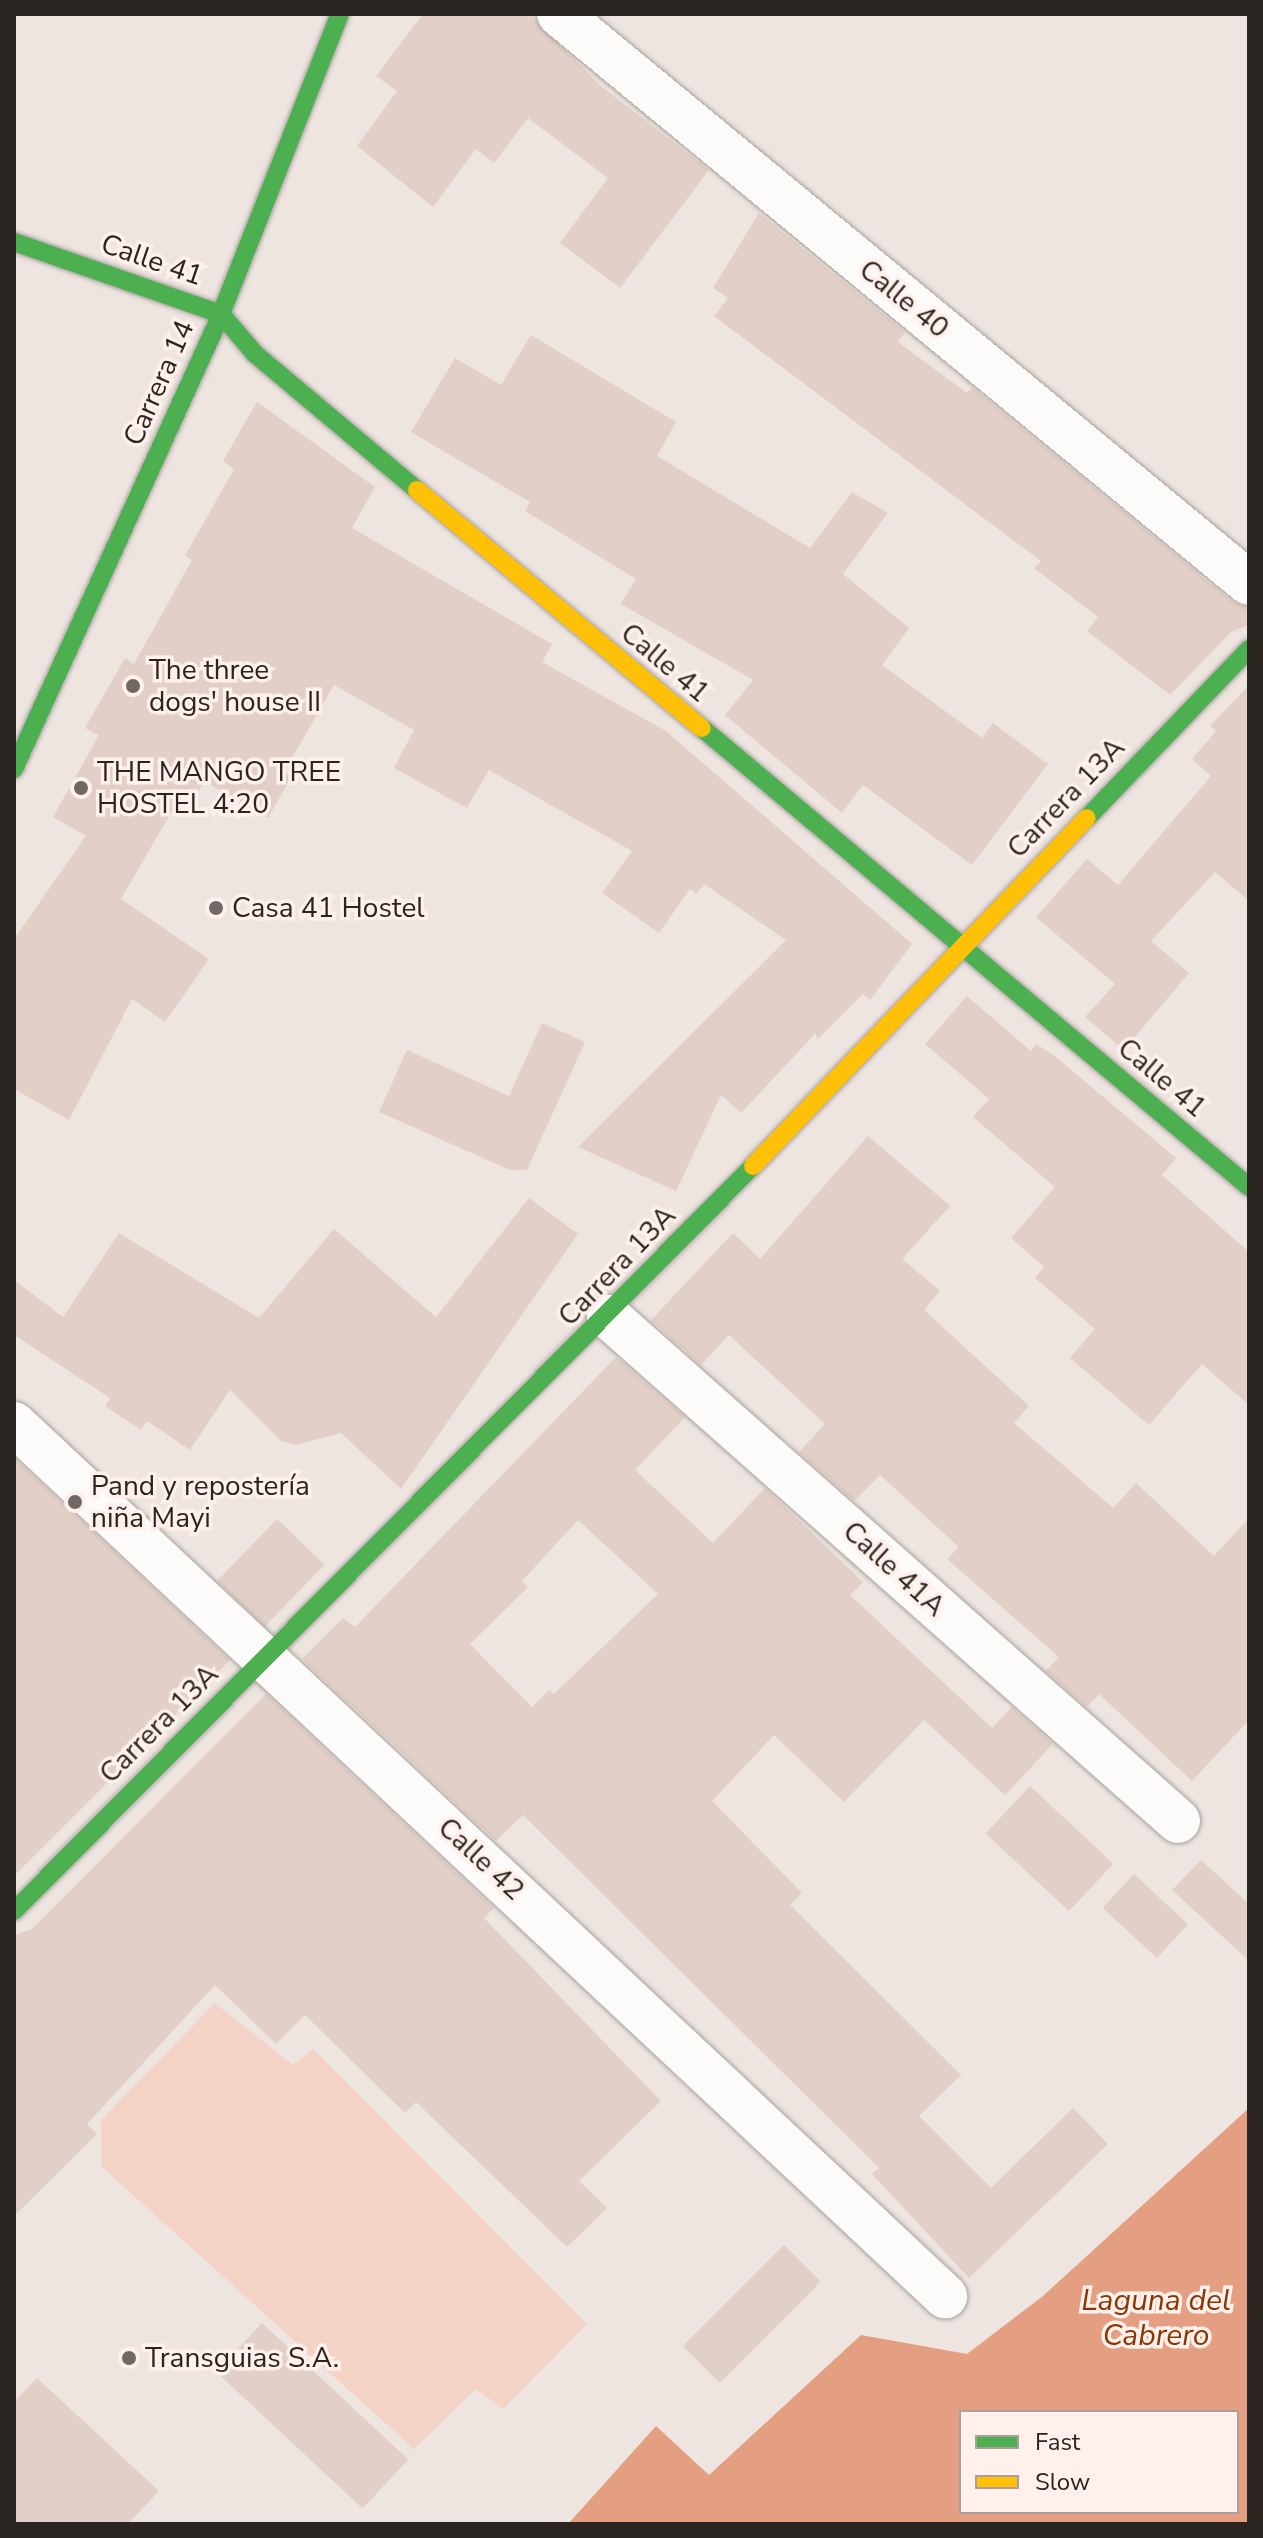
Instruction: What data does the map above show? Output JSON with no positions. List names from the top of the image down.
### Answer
{
  "streets": {
    "street": [
      "Calle 41",
      "Calle 40",
      "Carrera 14",
      "Carrera 13A",
      "Calle 41A",
      "Calle 42"
    ]
  },
  "crossings": [
    ["Calle 41", "Carrera 14"],
    ["Calle 41", "Carrera 13A"],
    ["Carrera 13A", "Calle 41A"],
    ["Carrera 13A", "Calle 42"]
  ],
  "water": ["Laguna del Cabrero"],
  "places": [
    "The three dogs' house II",
    "THE MANGO TREE HOSTEL 4:20",
    "Casa 41 Hostel",
    "Pand y repostería niña Mayi",
    "Transguias S.A."
  ],
  "legend": ["Fast", "Slow"]
}
